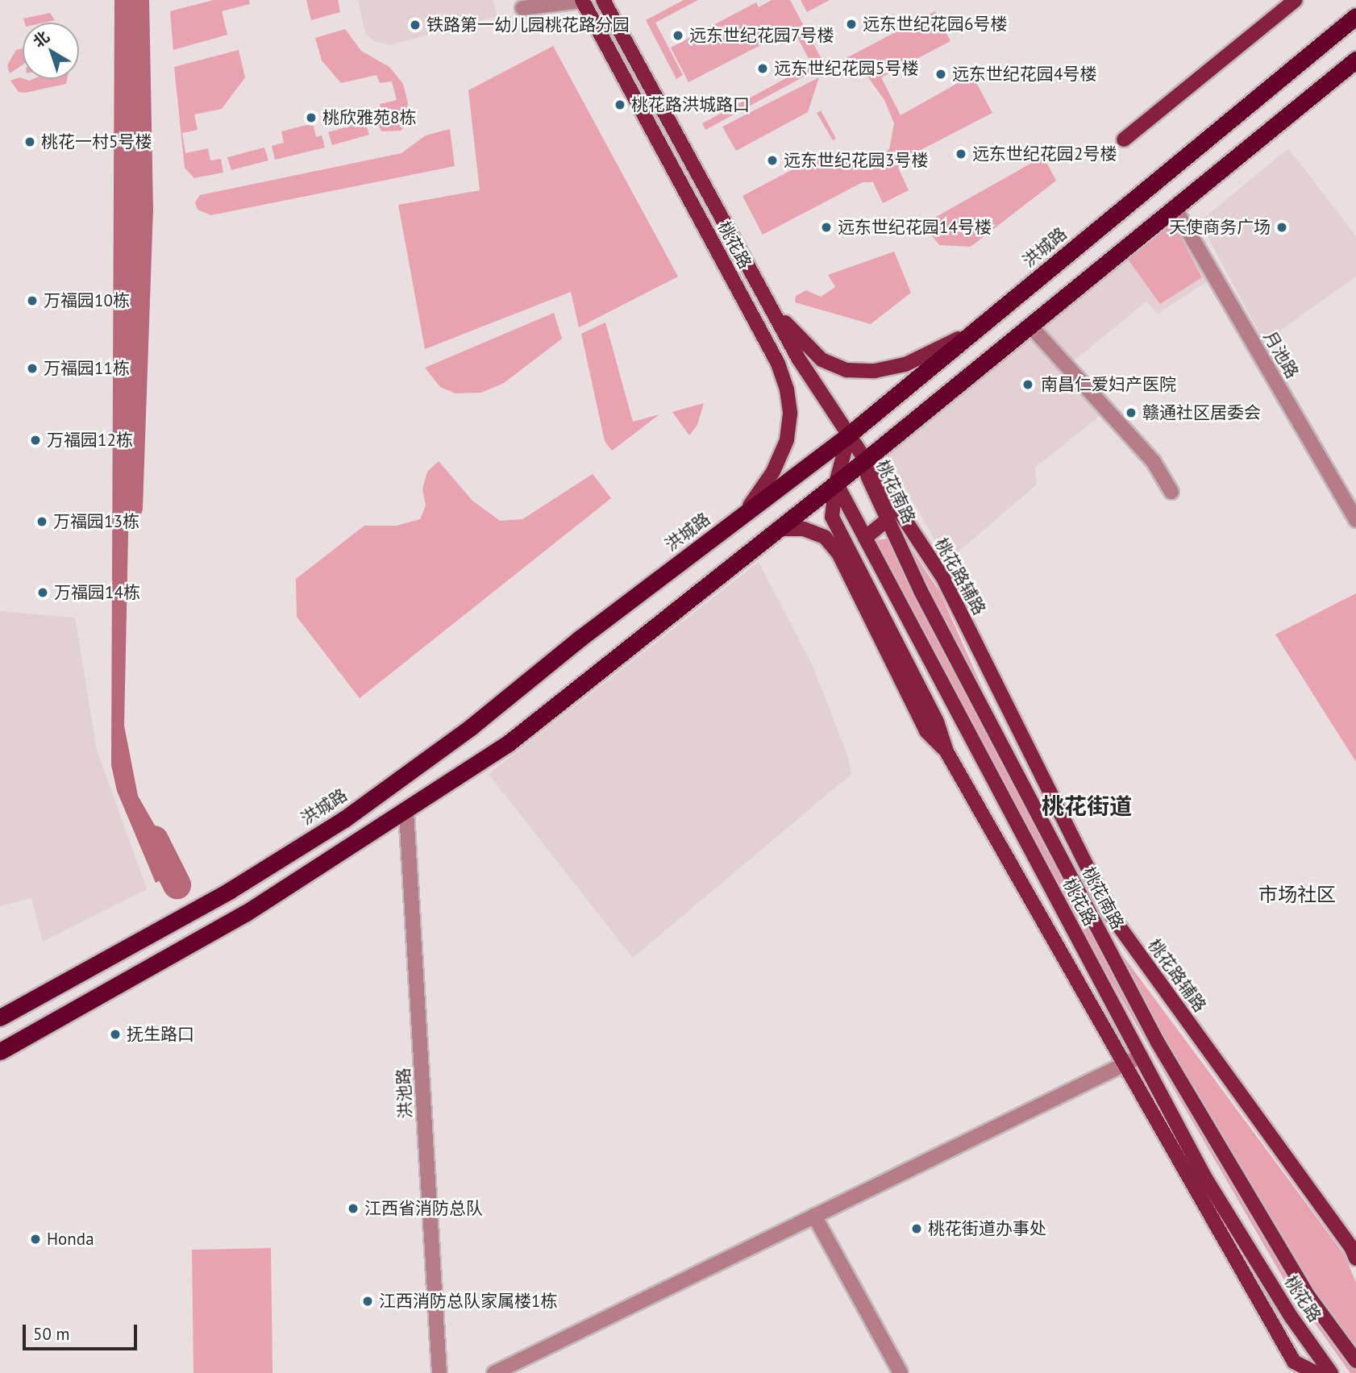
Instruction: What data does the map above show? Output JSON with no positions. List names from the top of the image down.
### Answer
{
  "streets": {
    "highway": ["洪城路"],
    "main road": ["桃花路", "桃花南路", "桃花路辅路"],
    "street": ["月池路", "洪池路"]
  },
  "crossings": [
    ["桃花路", "洪城路"],
    ["桃花路", "桃花南路"],
    ["桃花路", "桃花路辅路"],
    ["桃花南路", "桃花路辅路"]
  ],
  "districts": ["桃花街道", "市场社区"],
  "places": [
    "远东世纪花园6号楼",
    "铁路第一幼儿园桃花路分园",
    "远东世纪花园7号楼",
    "远东世纪花园5号楼",
    "远东世纪花园4号楼",
    "桃花路洪城路口",
    "桃欣雅苑8栋",
    "桃花一村5号楼",
    "远东世纪花园2号楼",
    "远东世纪花园3号楼",
    "远东世纪花园14号楼",
    "天使商务广场",
    "万福园10栋",
    "万福园11栋",
    "南昌仁爱妇产医院",
    "赣通社区居委会",
    "万福园12栋",
    "万福园13栋",
    "万福园14栋",
    "抚生路口",
    "江西省消防总队",
    "桃花街道办事处",
    "Honda",
    "江西消防总队家属楼1栋"
  ],
  "scale_bar": "50 m",
  "north": "top left"
}
